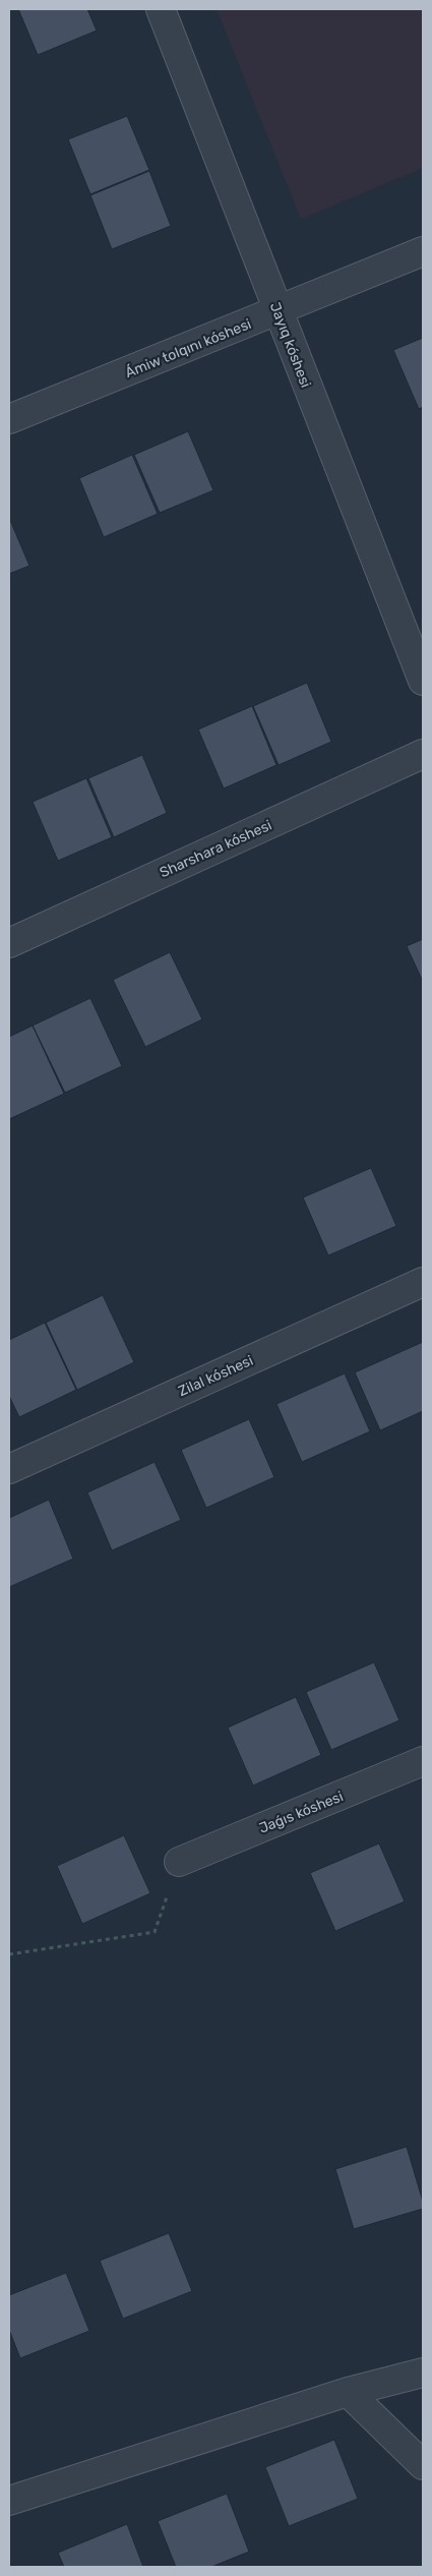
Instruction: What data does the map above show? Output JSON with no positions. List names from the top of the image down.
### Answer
{
  "streets": {
    "street": [
      "Jayıq kóshesi",
      "Ámiw tolqını kóshesi",
      "Sharshara kóshesi",
      "Zilal kóshesi",
      "Jaǵıs kóshesi"
    ]
  },
  "crossings": [
    ["Jayıq kóshesi", "Ámiw tolqını kóshesi"]
  ]
}
